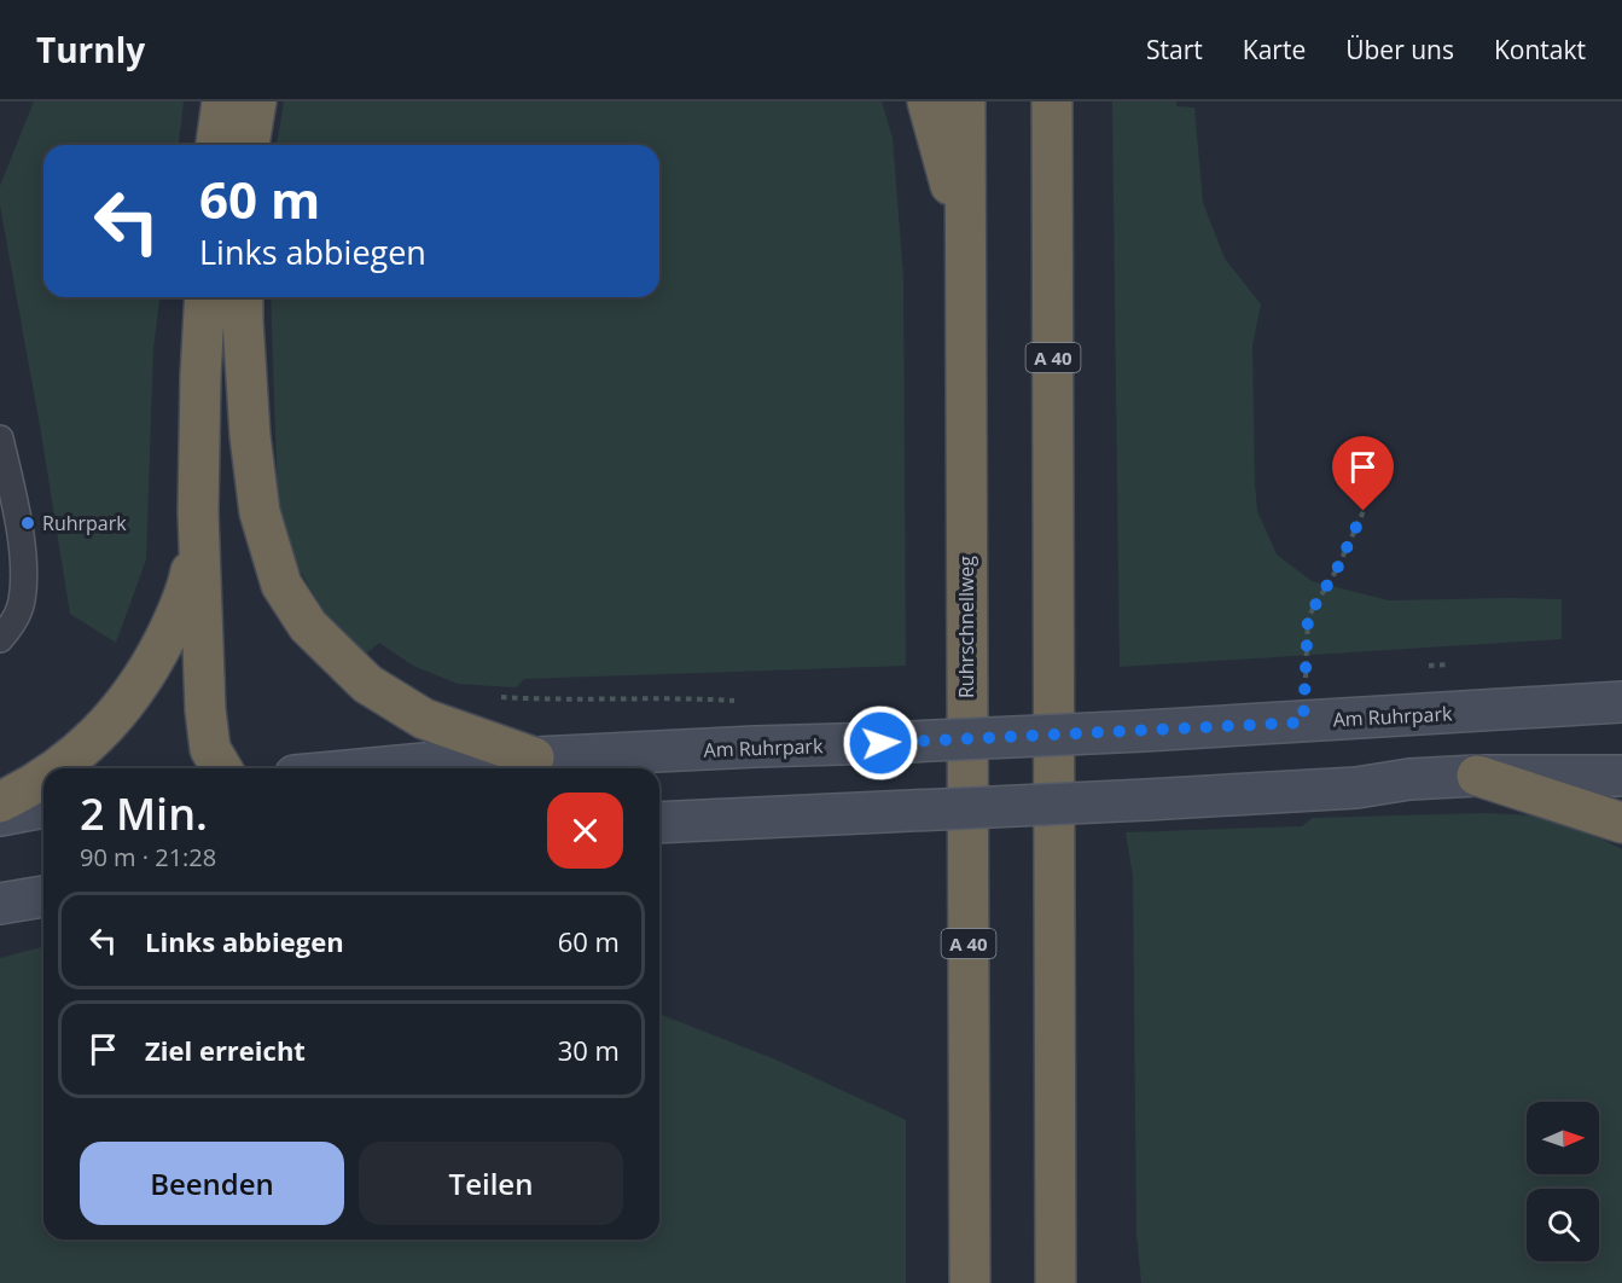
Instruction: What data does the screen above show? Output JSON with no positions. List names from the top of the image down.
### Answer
{
  "streets": {
    "highway": ["A 40", "Ruhrschnellweg"],
    "main road": ["Am Ruhrpark"]
  },
  "places": ["Ruhrpark"],
  "north": "right",
  "page": {
    "header": "Turnly",
    "nav": [
      "Start",
      "Karte",
      "Über uns",
      "Kontakt"
    ],
    "turn": ["60 m", "Links abbiegen"],
    "heading": ["2 Min.", "90 m · 21:28"],
    "list": [
      {
        "name": "Links abbiegen",
        "value": "60 m"
      },
      {
        "name": "Ziel erreicht",
        "value": "30 m"
      }
    ],
    "buttons": ["Beenden", "Teilen"]
  }
}
